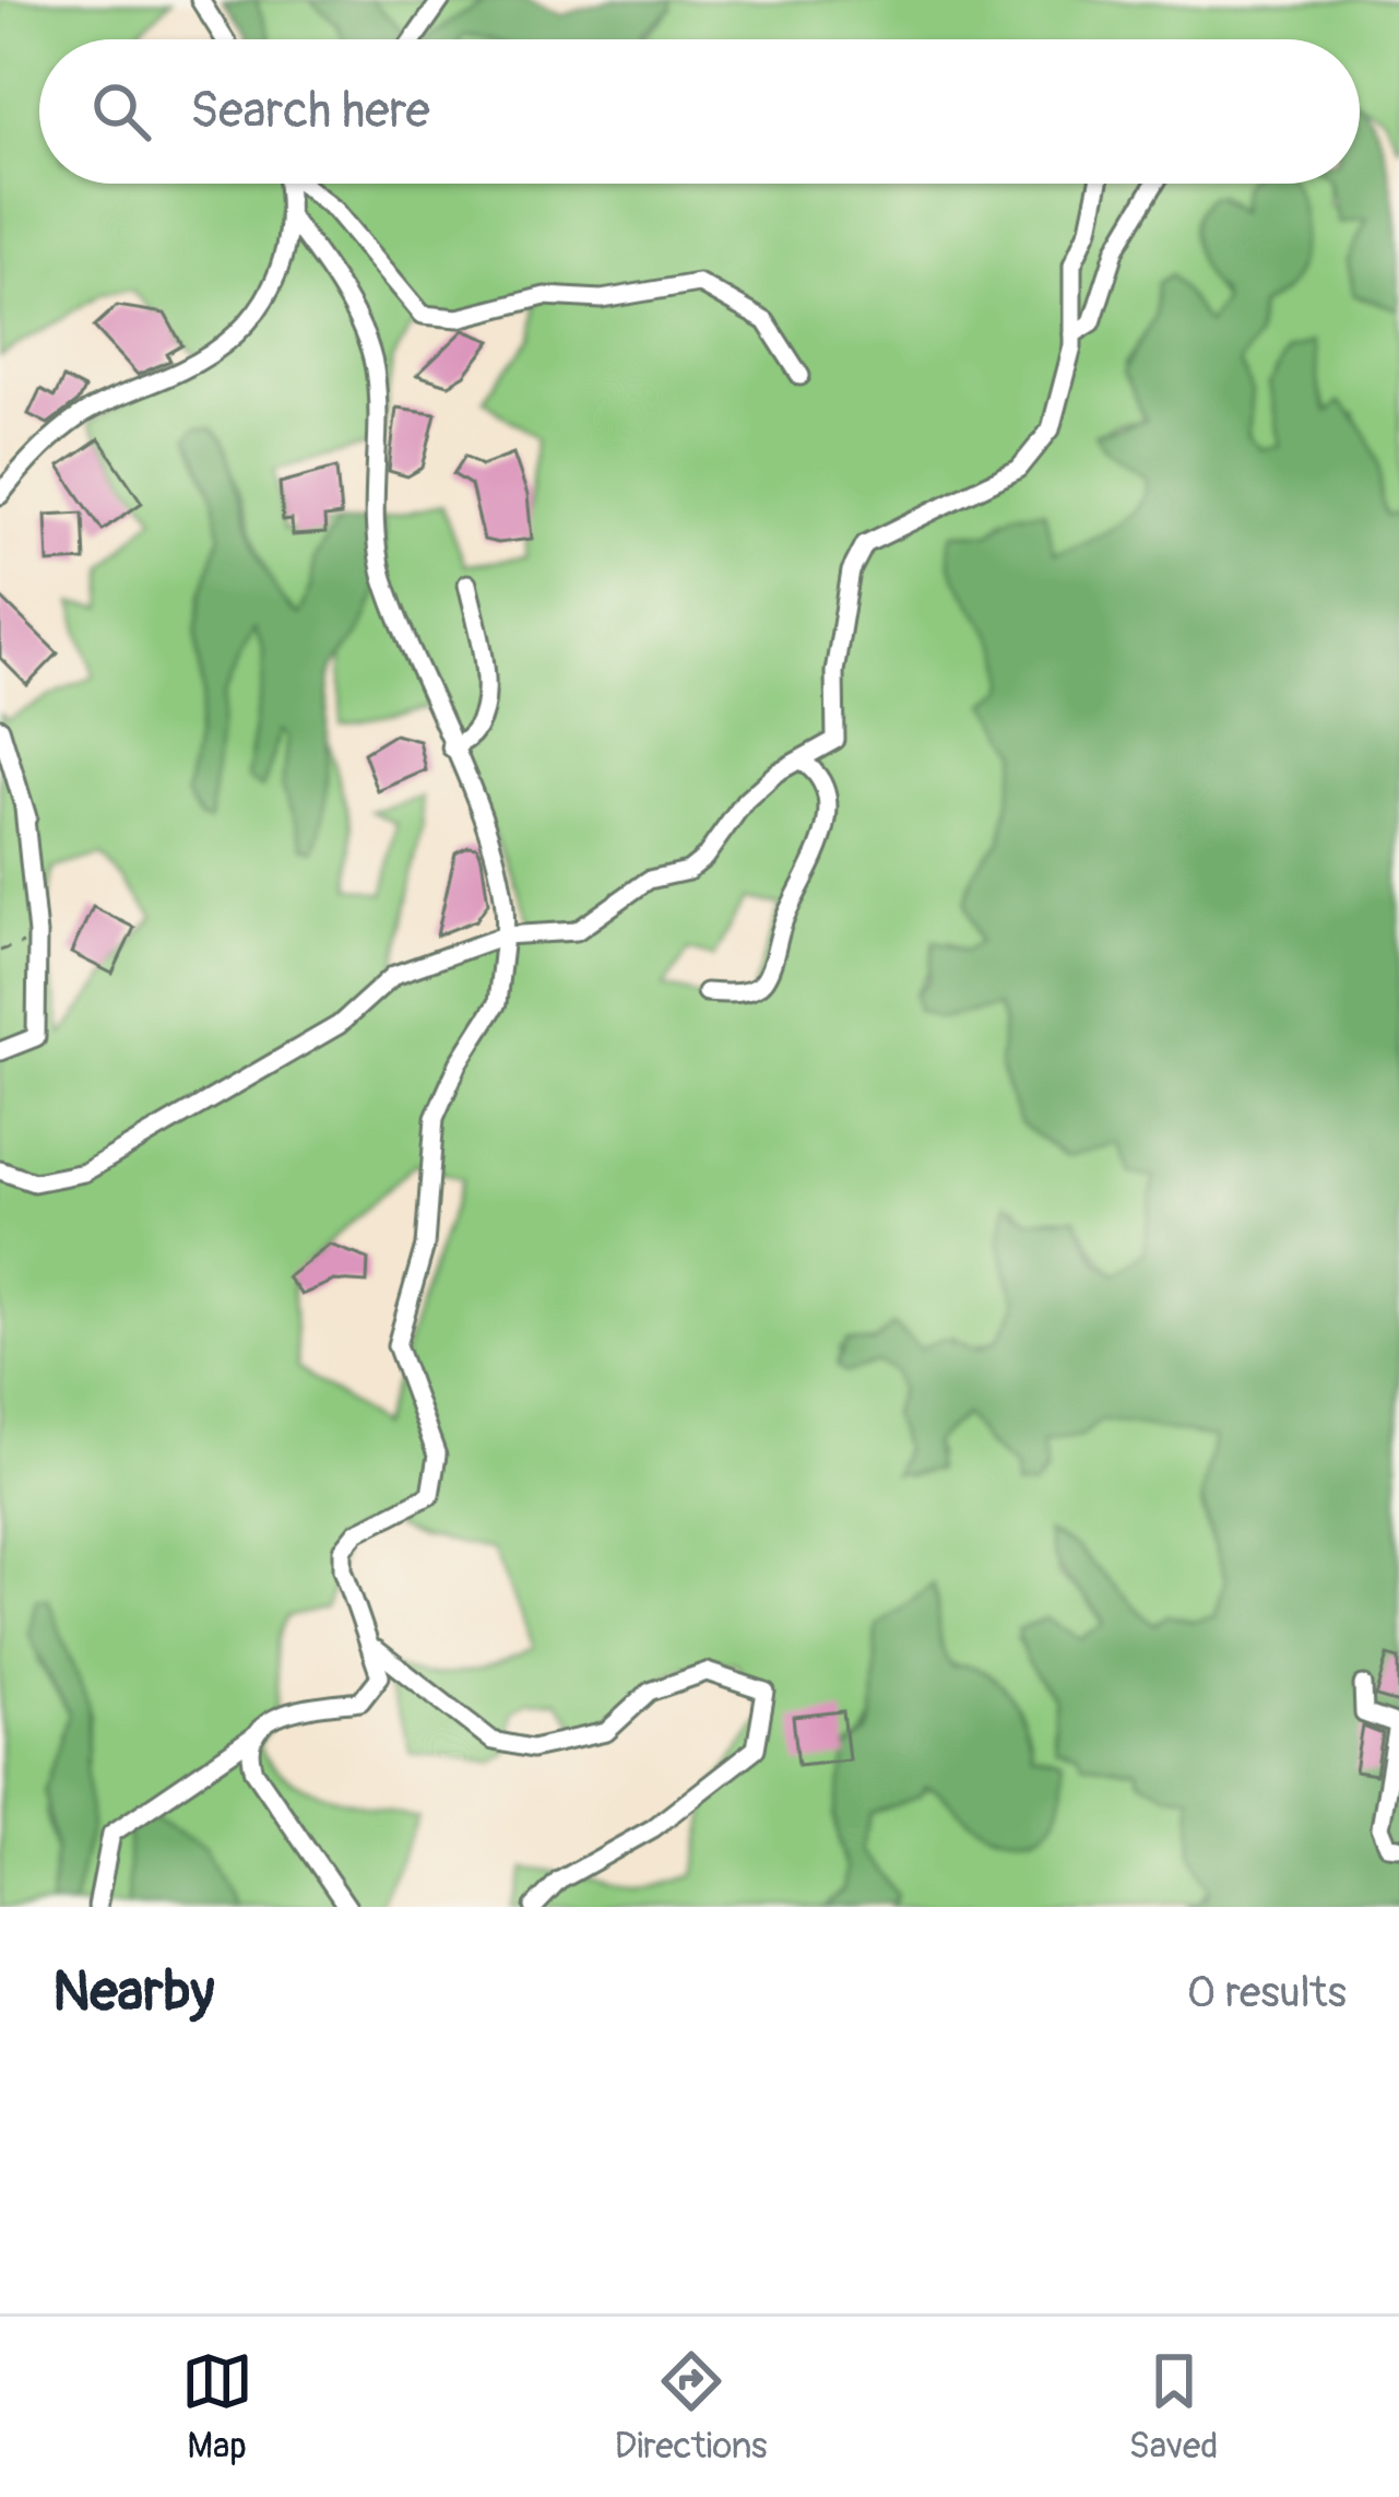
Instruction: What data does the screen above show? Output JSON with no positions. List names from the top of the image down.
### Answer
{
  "page": {
    "search": "Search here",
    "heading": ["Nearby", "0 results"],
    "nav": ["Map", "Directions", "Saved"]
  }
}
